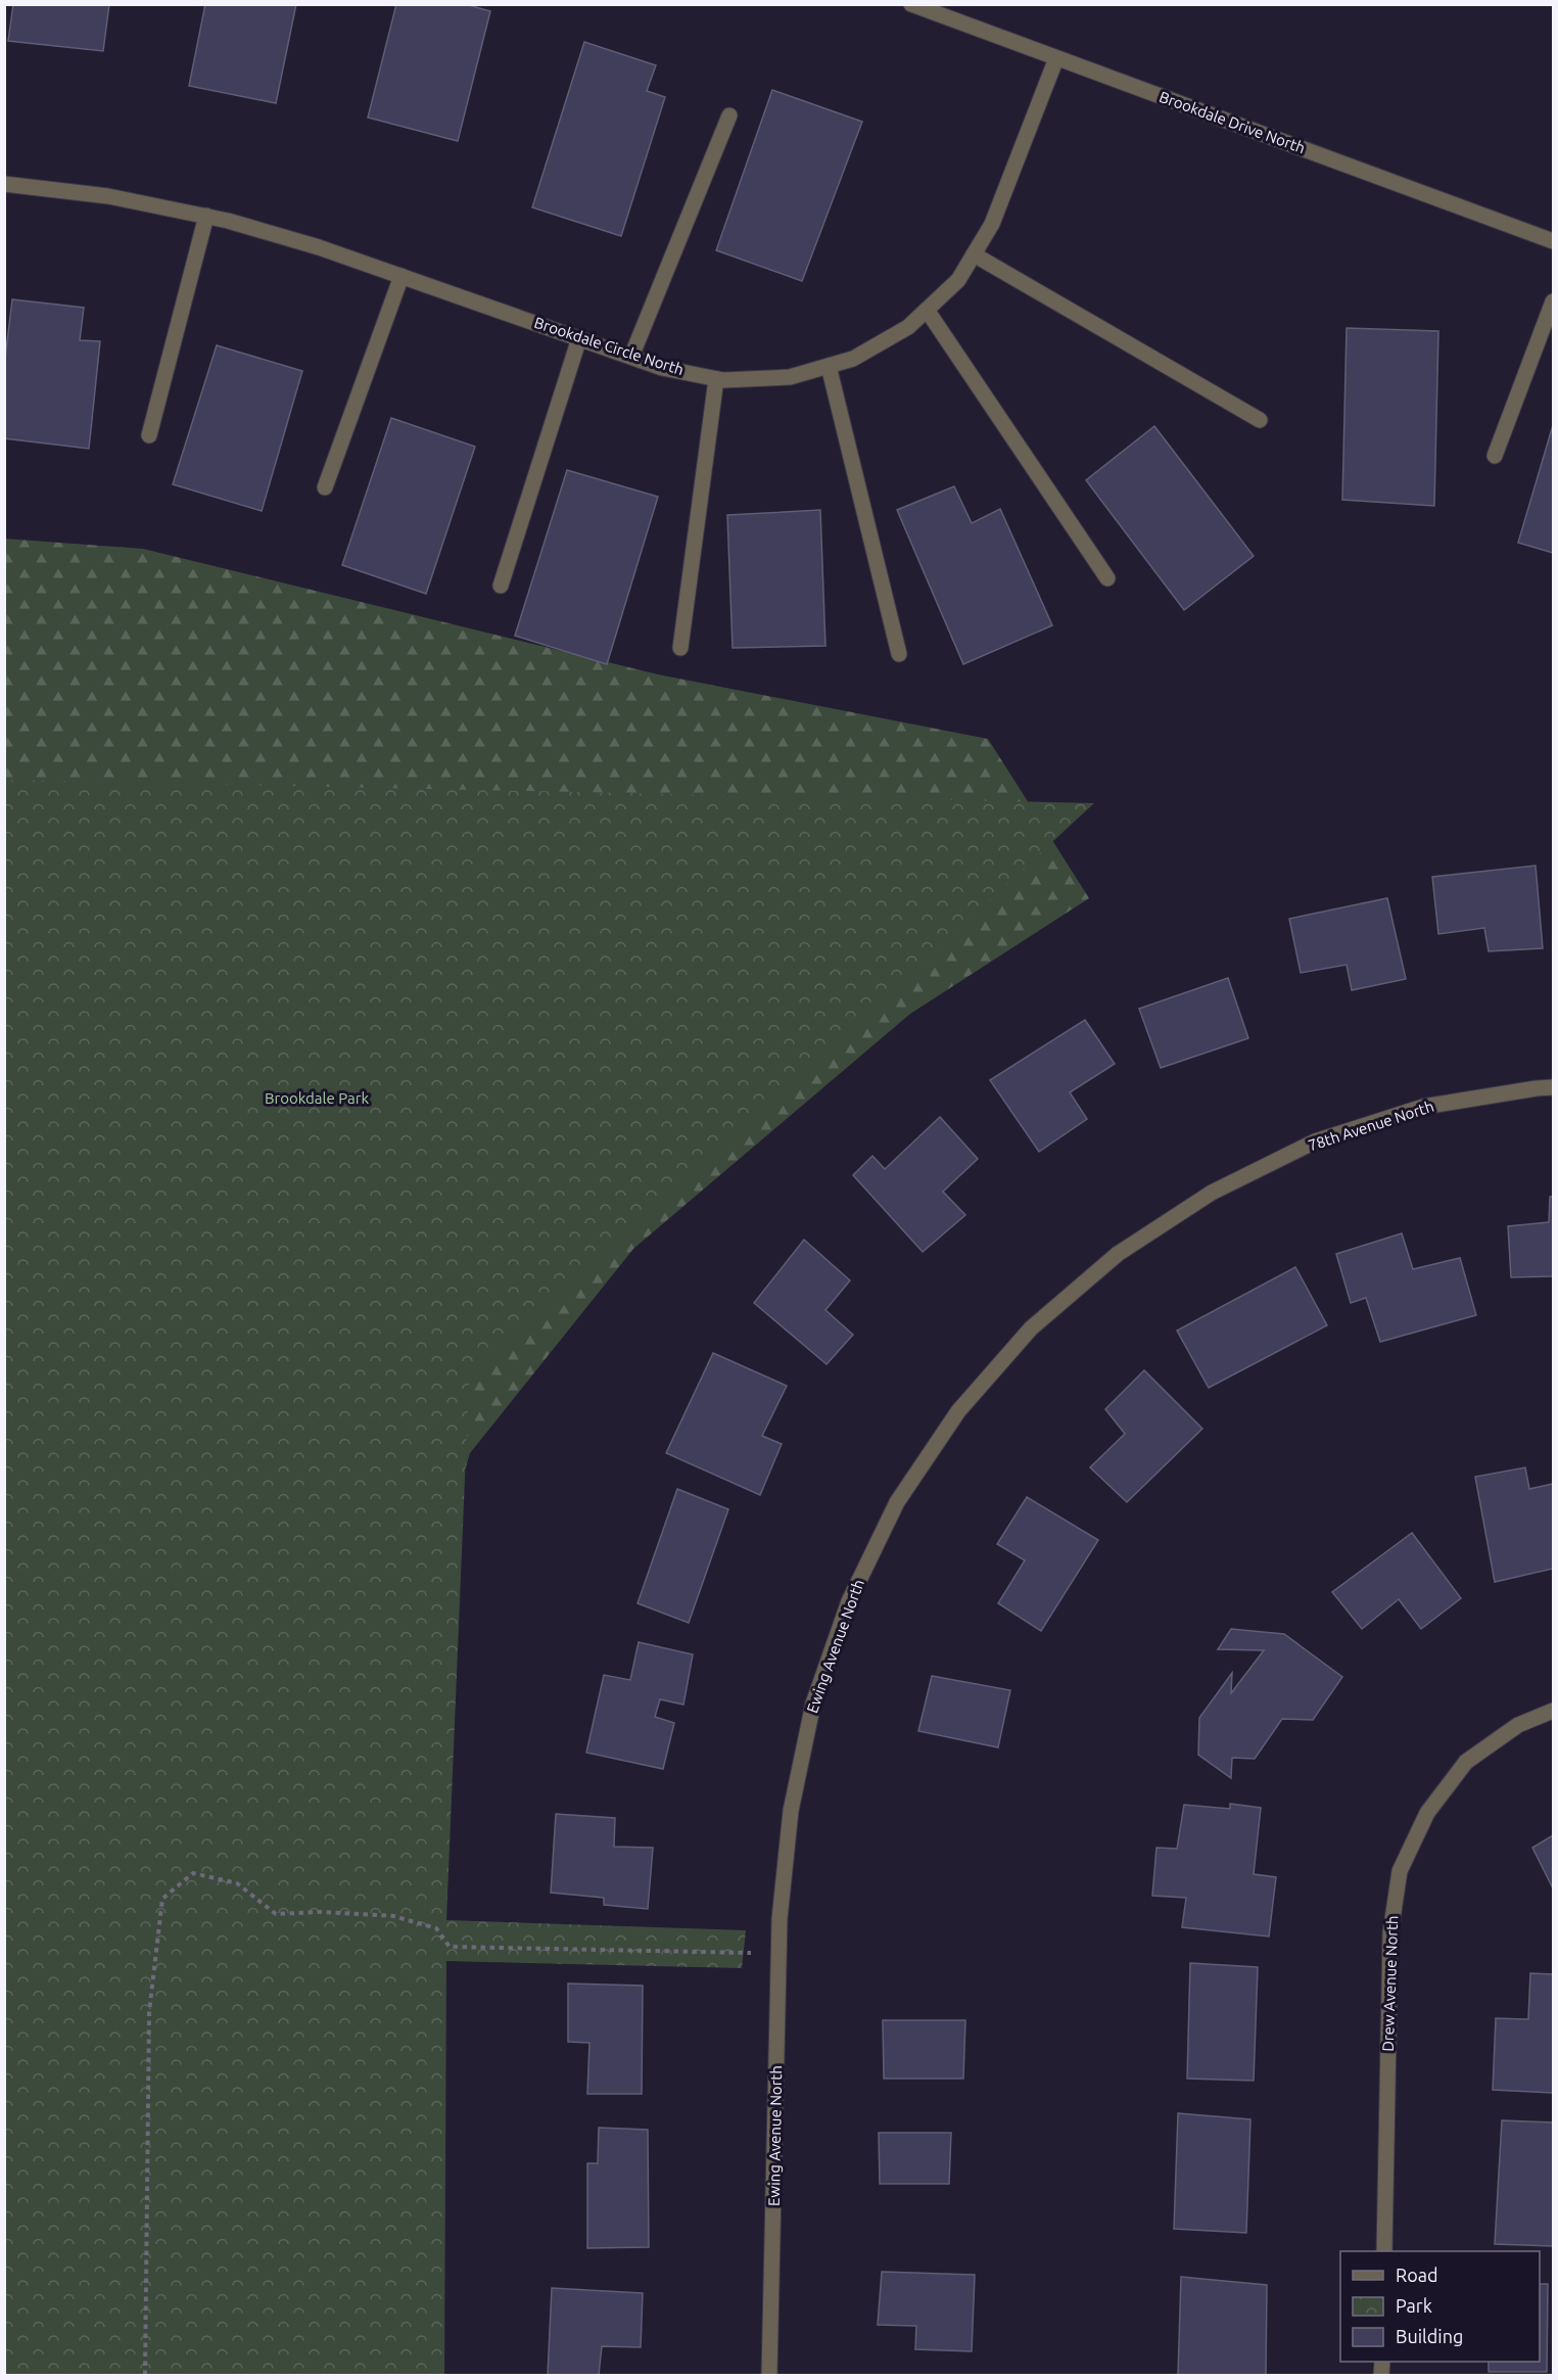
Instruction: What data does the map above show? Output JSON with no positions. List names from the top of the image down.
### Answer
{
  "streets": {
    "street": [
      "Brookdale Drive North",
      "Brookdale Circle North",
      "78th Avenue North",
      "Ewing Avenue North",
      "Drew Avenue North"
    ]
  },
  "crossings": [
    ["Brookdale Drive North", "Brookdale Circle North"],
    ["78th Avenue North", "Ewing Avenue North"]
  ],
  "parks": ["Brookdale Park"],
  "legend": ["Road", "Park", "Building"]
}
